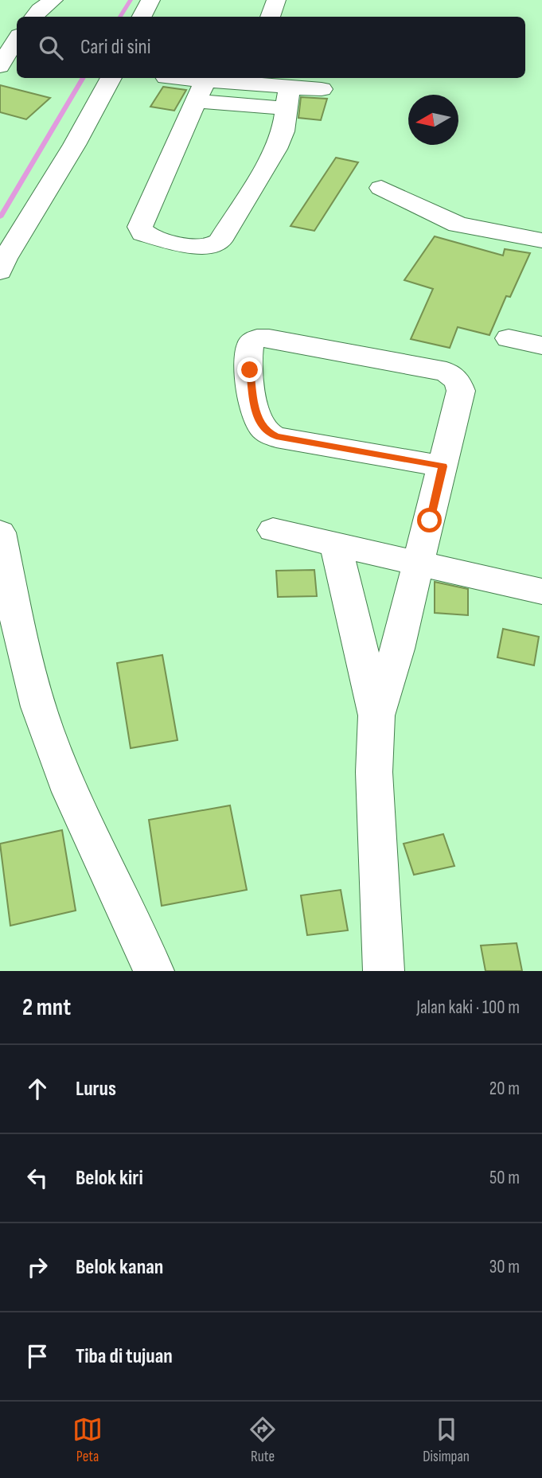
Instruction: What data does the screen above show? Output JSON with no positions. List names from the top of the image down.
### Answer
{
  "north": "left",
  "page": {
    "search": "Cari di sini",
    "heading": ["2 mnt", "Jalan kaki · 100 m"],
    "list": [
      ["Lurus", "20 m"],
      ["Belok kiri", "50 m"],
      ["Belok kanan", "30 m"],
      "Tiba di tujuan"
    ],
    "nav": ["Peta", "Rute", "Disimpan"]
  }
}
